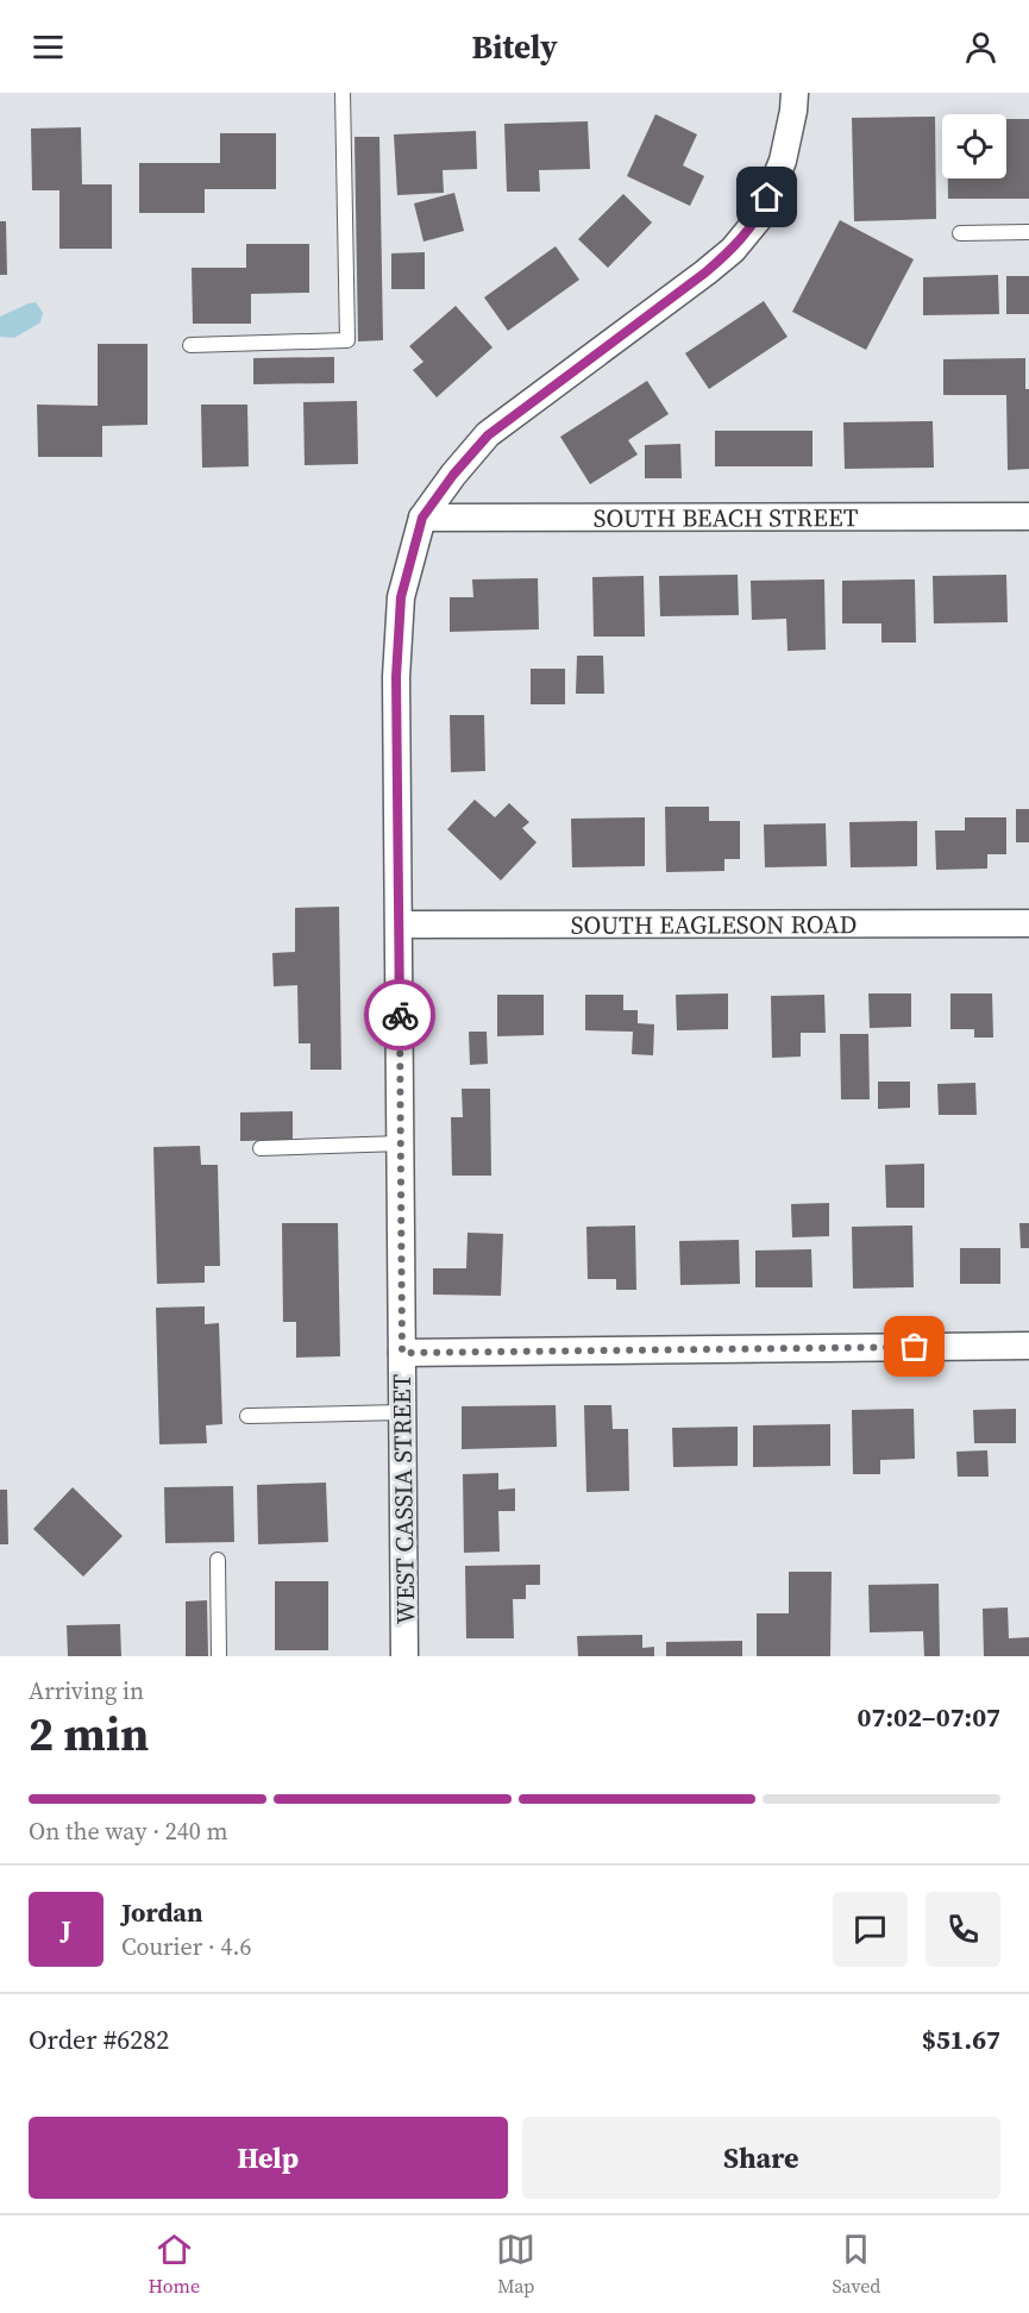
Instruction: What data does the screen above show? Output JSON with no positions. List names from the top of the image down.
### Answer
{
  "streets": {
    "street": ["SOUTH BEACH STREET", "SOUTH EAGLESON ROAD", "WEST CASSIA STREET"]
  },
  "crossings": [
    ["SOUTH BEACH STREET", "WEST CASSIA STREET"],
    ["SOUTH EAGLESON ROAD", "WEST CASSIA STREET"]
  ],
  "page": {
    "header": "Bitely",
    "heading": ["2 min", "Arriving in", "07:02–07:07"],
    "panel": [
      "Jordan",
      "Courier · 4.6",
      "Order #6282",
      "$51.67"
    ],
    "bar": "On the way · 240 m",
    "round": "J",
    "buttons": ["Help", "Share"],
    "tabs": ["Home", "Map", "Saved"]
  }
}
